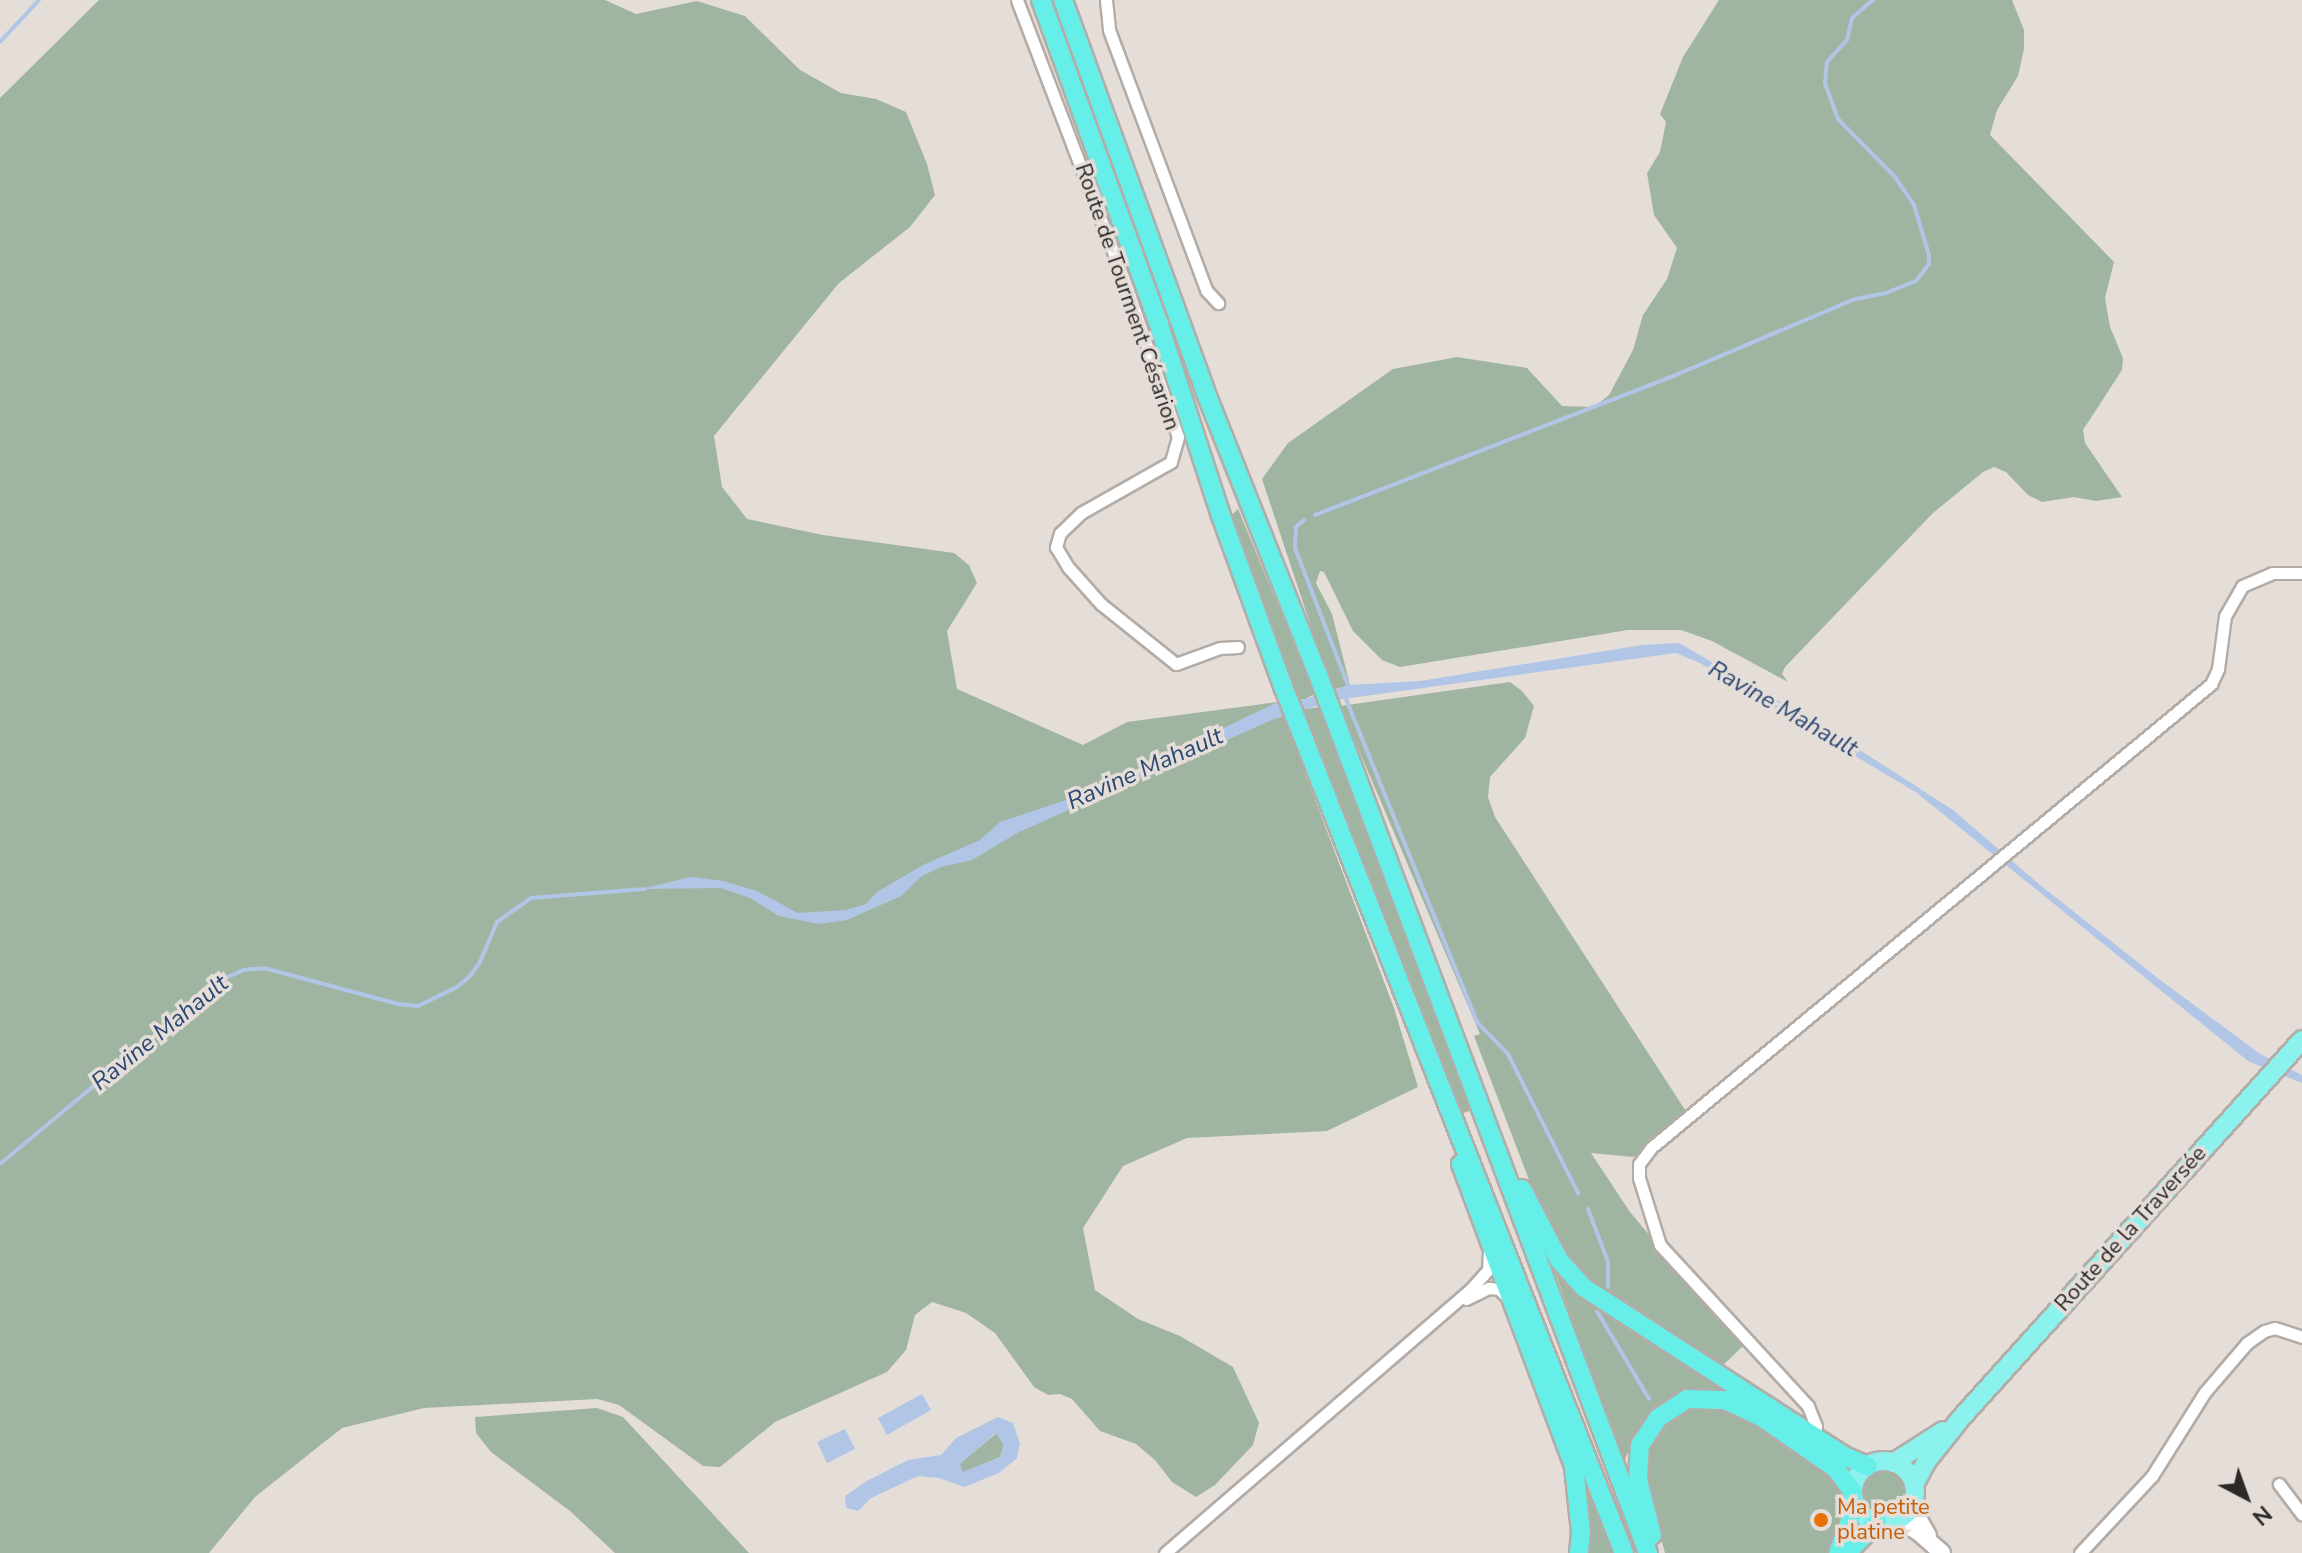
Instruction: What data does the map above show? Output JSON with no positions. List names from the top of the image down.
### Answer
{
  "streets": {
    "main road": ["Route de la Traversée"],
    "street": ["Route de Tourment Césarion"]
  },
  "water": ["Ravine Mahault"],
  "places": ["Ma petite platine"],
  "north": "bottom right"
}
